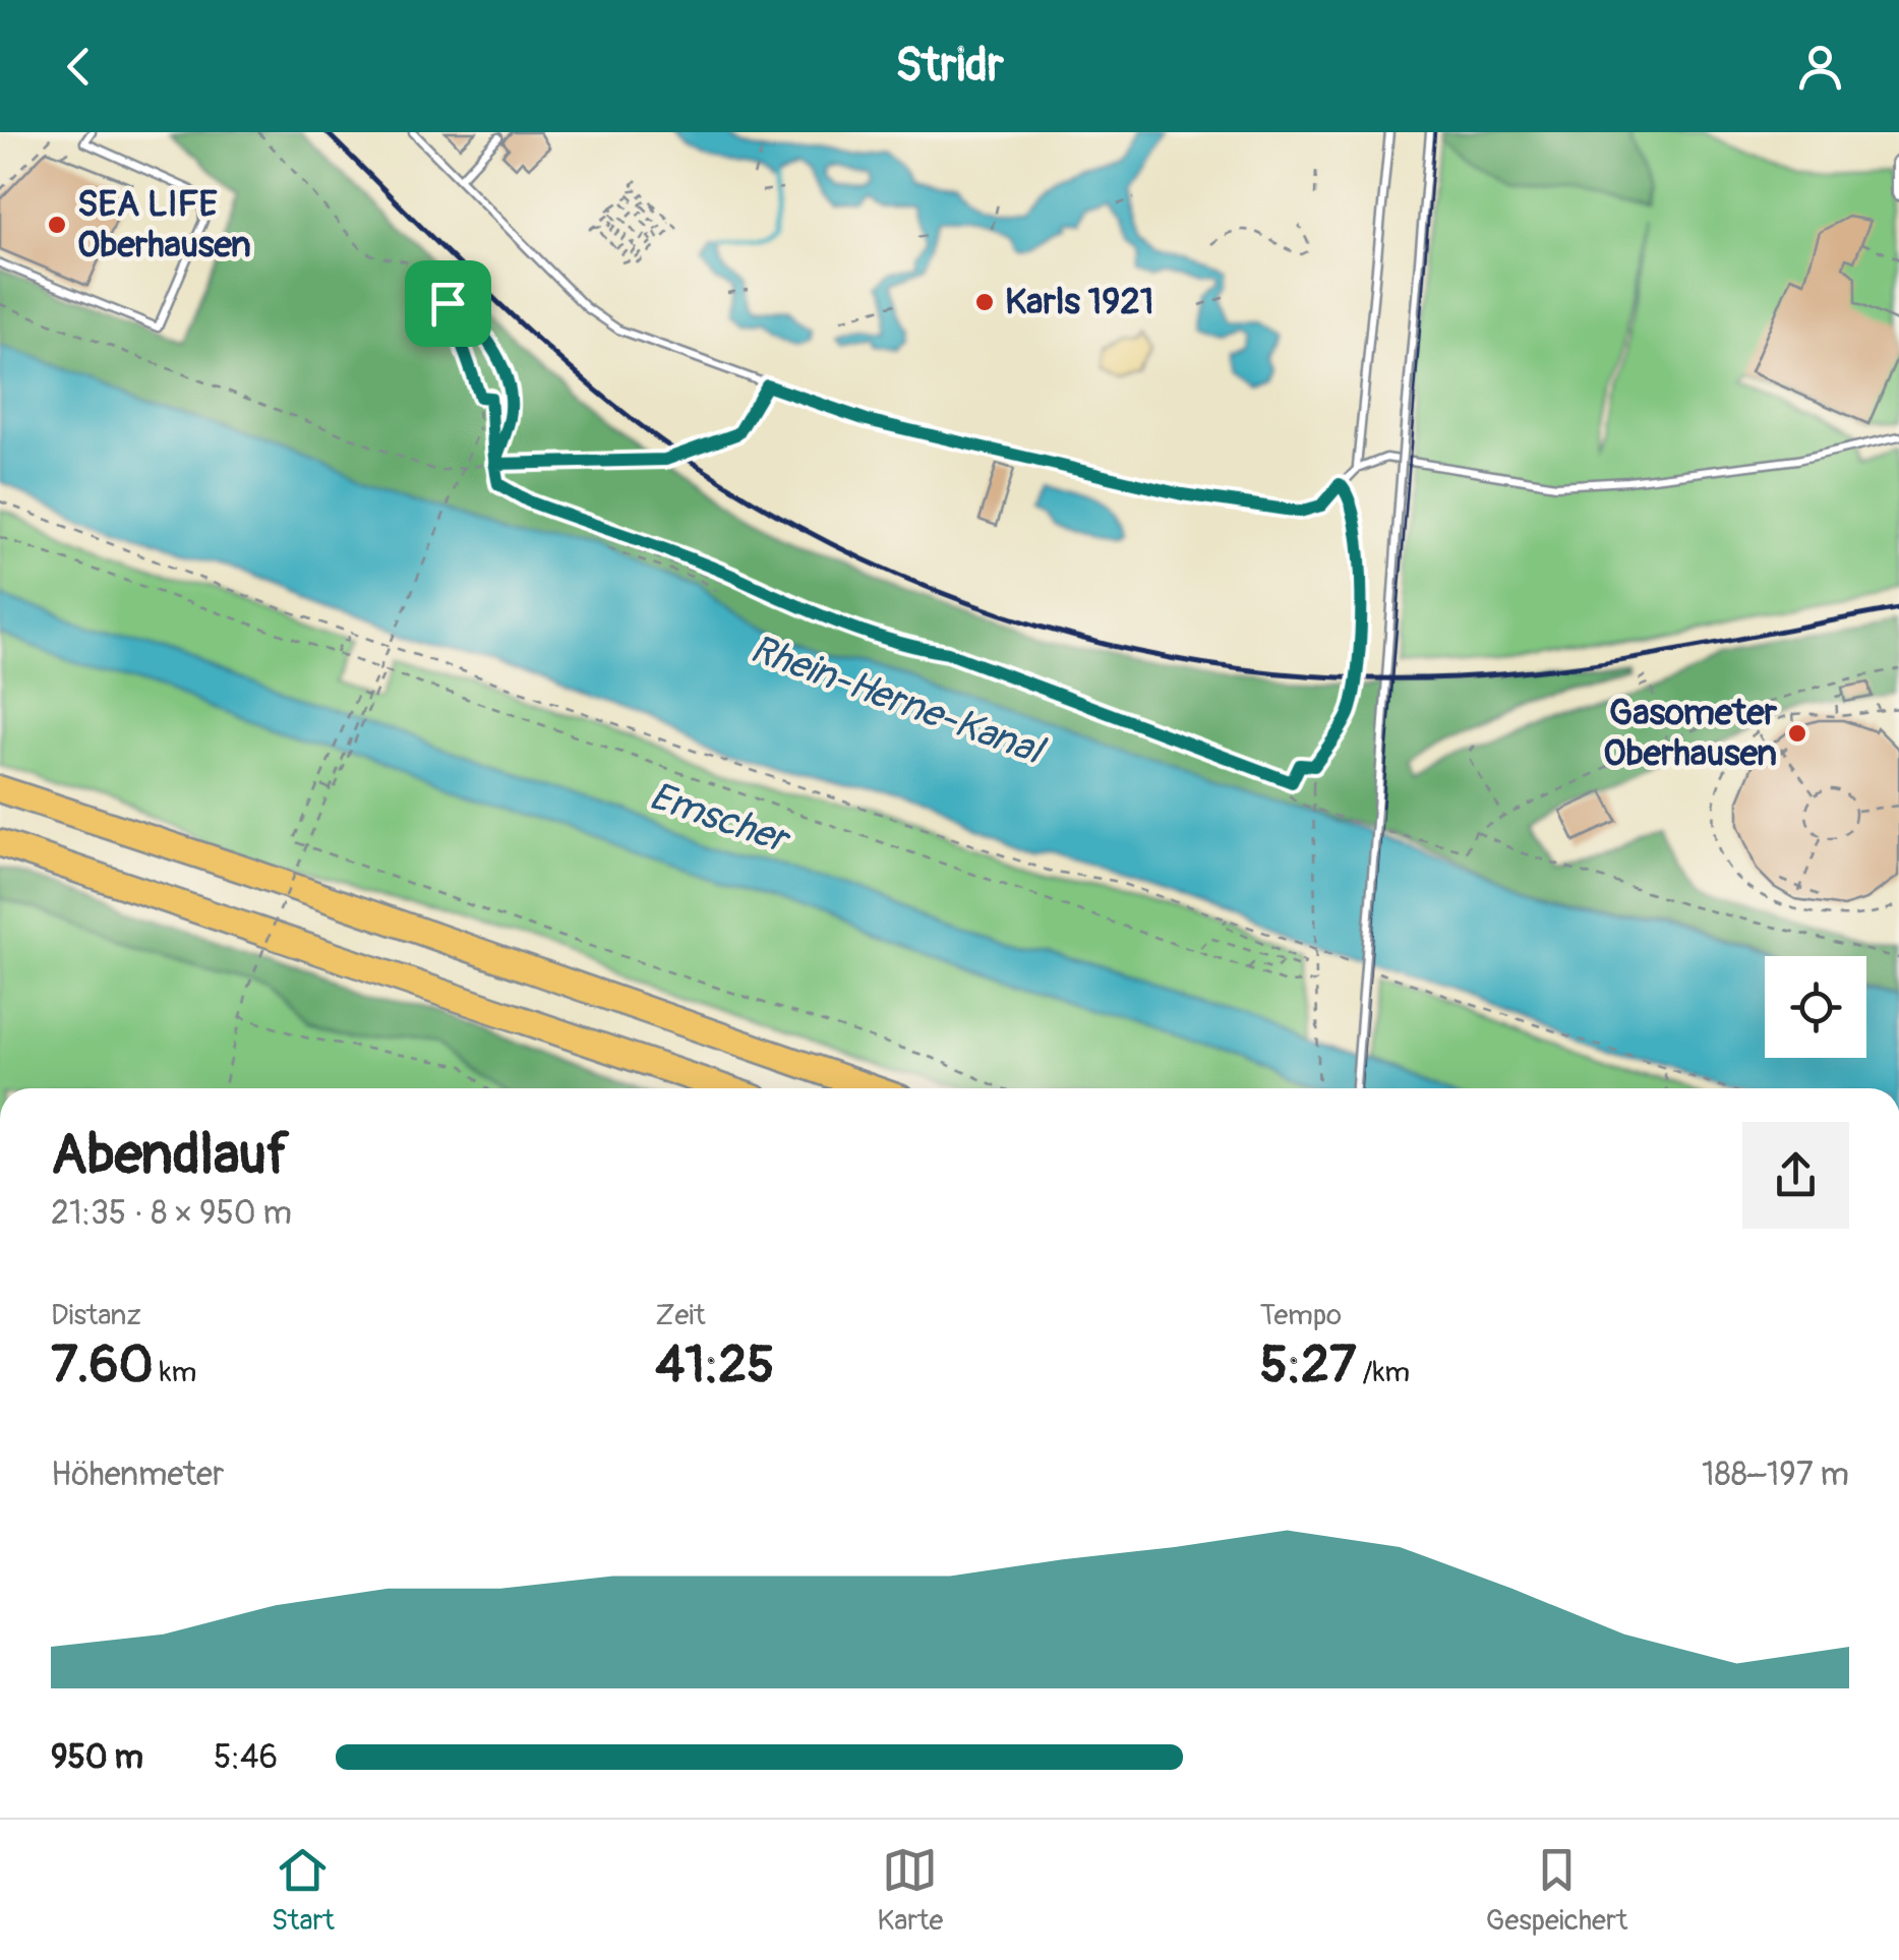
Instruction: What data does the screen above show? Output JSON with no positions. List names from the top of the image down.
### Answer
{
  "water": ["Rhein-Herne-Kanal", "Emscher"],
  "places": ["SEA LIFE Oberhausen", "Karls 1921", "Gasometer Oberhausen"],
  "page": {
    "header": "Stridr",
    "heading": ["Abendlauf", "21:35 · 8 × 950 m"],
    "stats": [
      ["Distanz", "7.60 km"],
      ["Zeit", "41:25"],
      ["Tempo", "5:27 /km"]
    ],
    "chart": ["Höhenmeter", "188–197 m"],
    "list": [
      {
        "name": "950 m",
        "note": "5:46"
      }
    ],
    "tabs": ["Start", "Karte", "Gespeichert"]
  }
}
